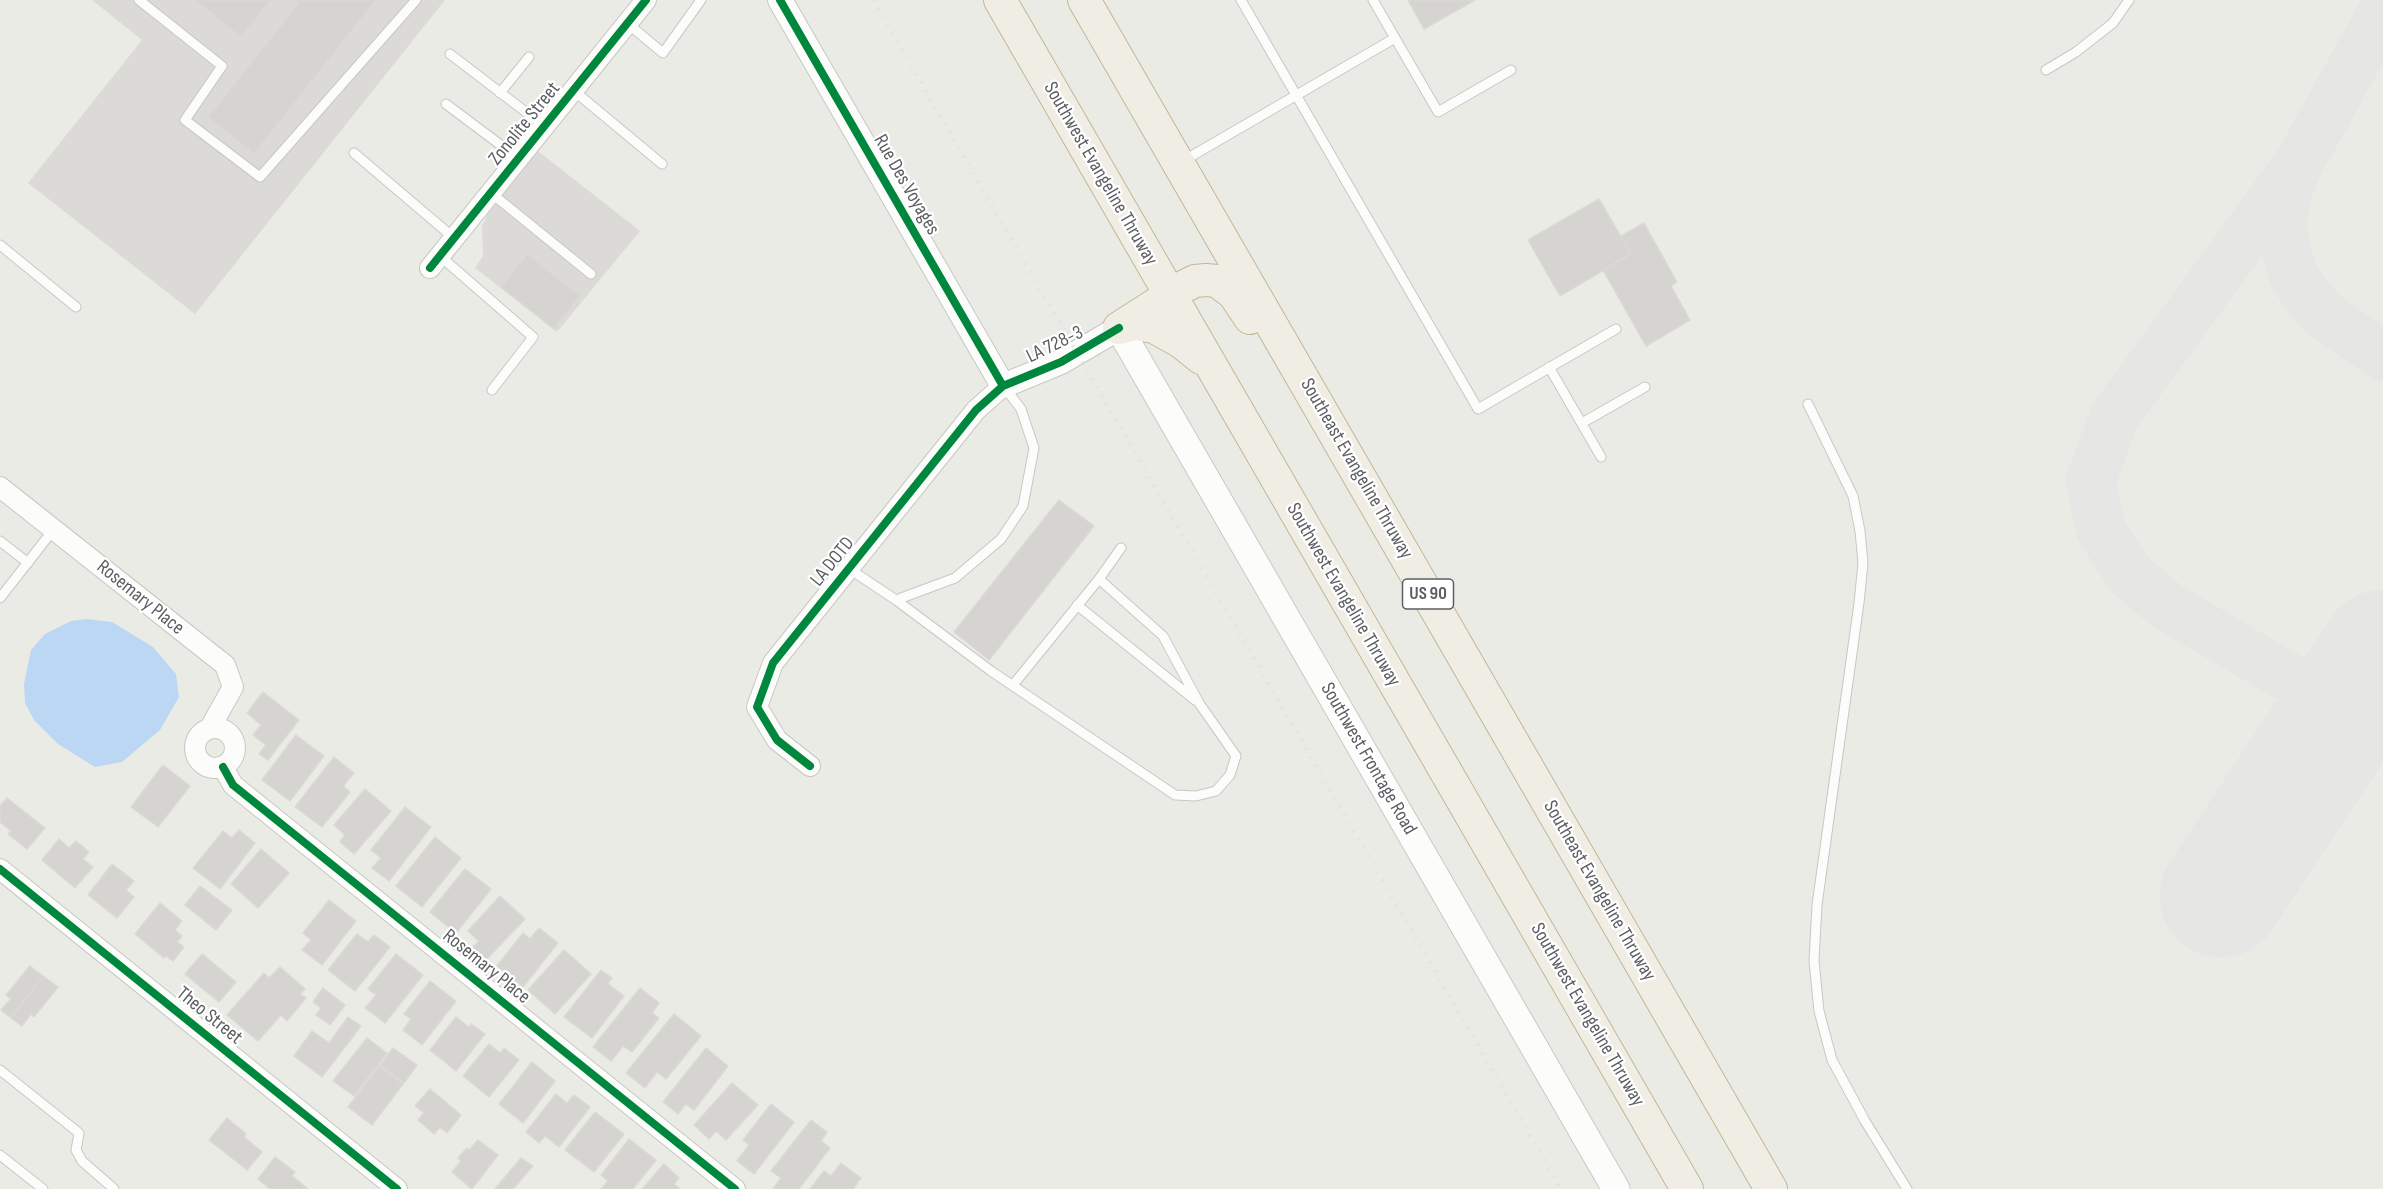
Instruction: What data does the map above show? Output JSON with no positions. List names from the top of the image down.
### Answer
{
  "streets": {
    "highway": ["Southwest Evangeline Thruway", "Southeast Evangeline Thruway", "US 90"],
    "main road": ["Southwest Frontage Road"],
    "street": [
      "Zonolite Street",
      "Rue Des Voyages",
      "LA 728-3",
      "LA DOTD",
      "Rosemary Place",
      "Theo Street"
    ]
  },
  "crossings": [
    ["Rue Des Voyages", "LA 728-3"],
    ["Rue Des Voyages", "LA DOTD"],
    ["LA 728-3", "LA DOTD"],
    ["LA 728-3", "Southwest Frontage Road"]
  ]
}
